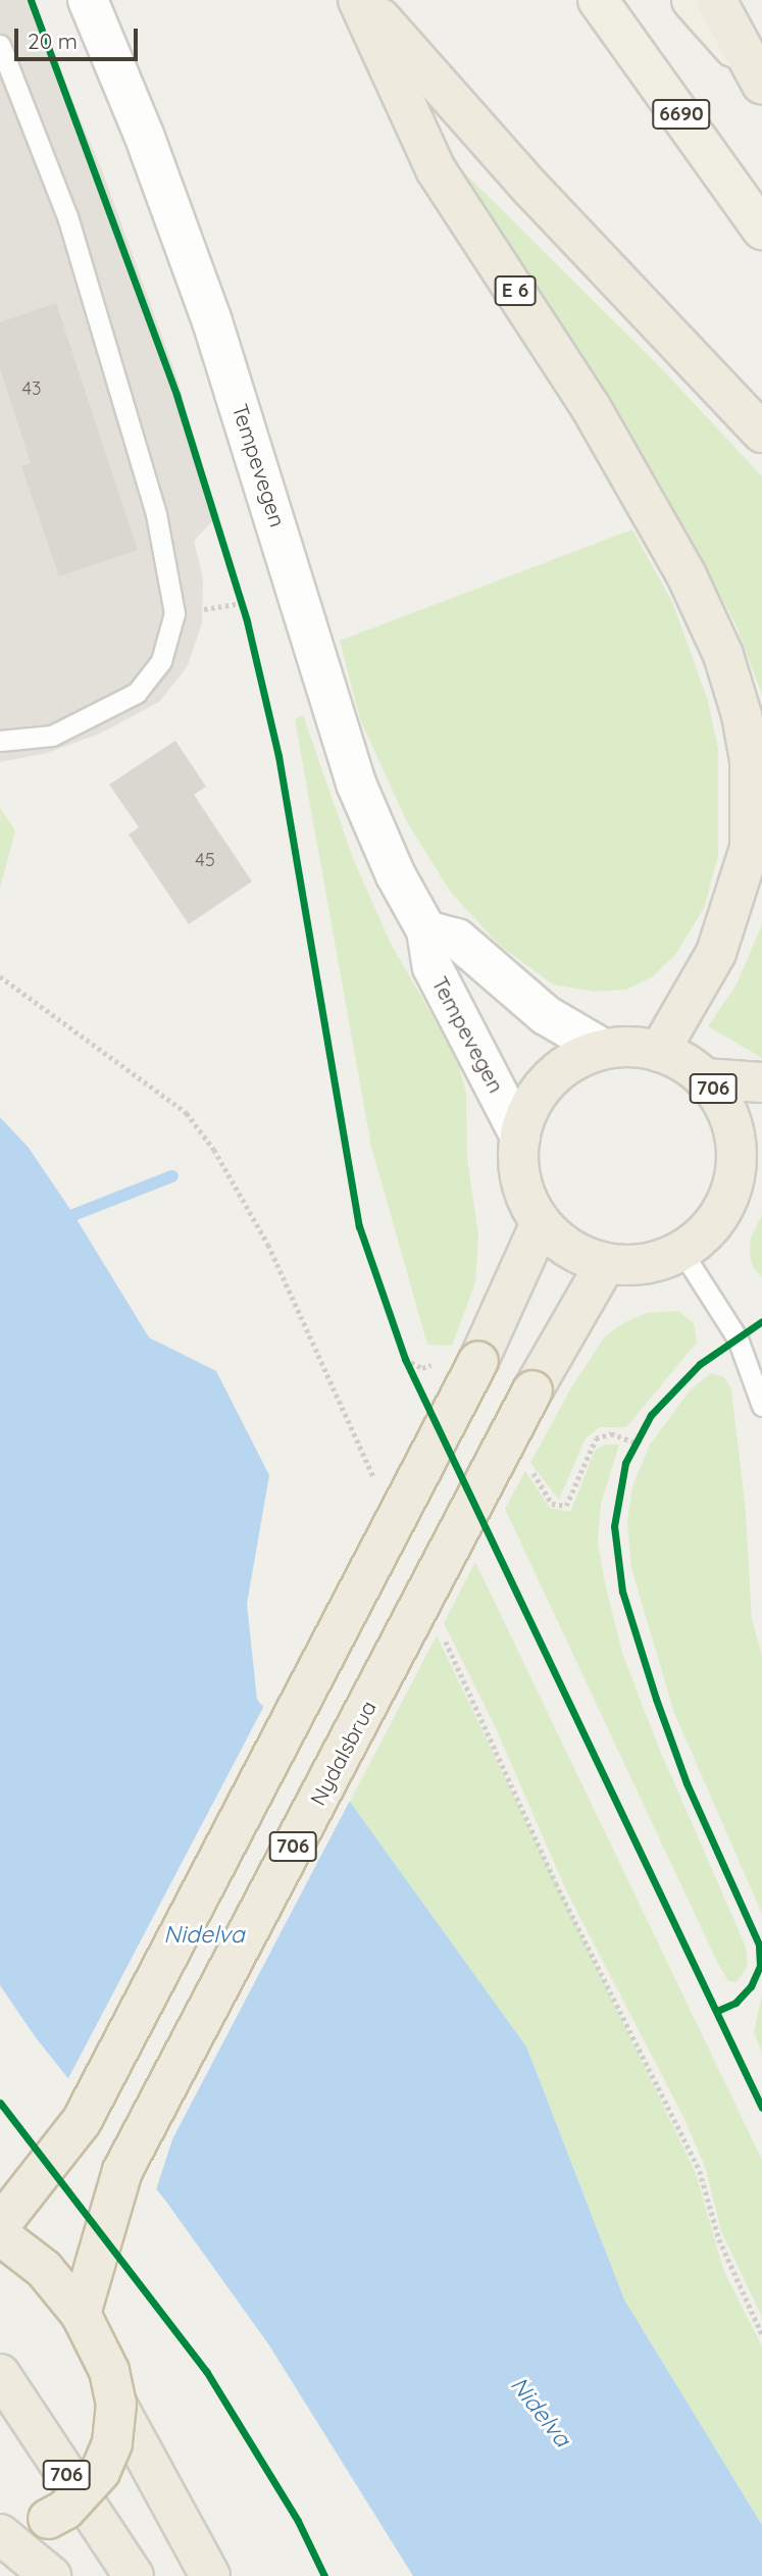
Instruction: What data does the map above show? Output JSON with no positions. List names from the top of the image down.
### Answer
{
  "streets": {
    "highway": ["E 6", "706", "Nydalsbrua"],
    "main road": ["6690"],
    "street": ["Tempevegen"]
  },
  "crossings": [
    ["E 6", "Tempevegen"],
    ["E 6", "706"],
    ["E 6", "Nydalsbrua"],
    ["Tempevegen", "706"],
    ["Tempevegen", "Nydalsbrua"],
    ["706", "Nydalsbrua"]
  ],
  "water": ["Nidelva"],
  "house_numbers": ["43", "45"],
  "scale_bar": "20 m"
}
